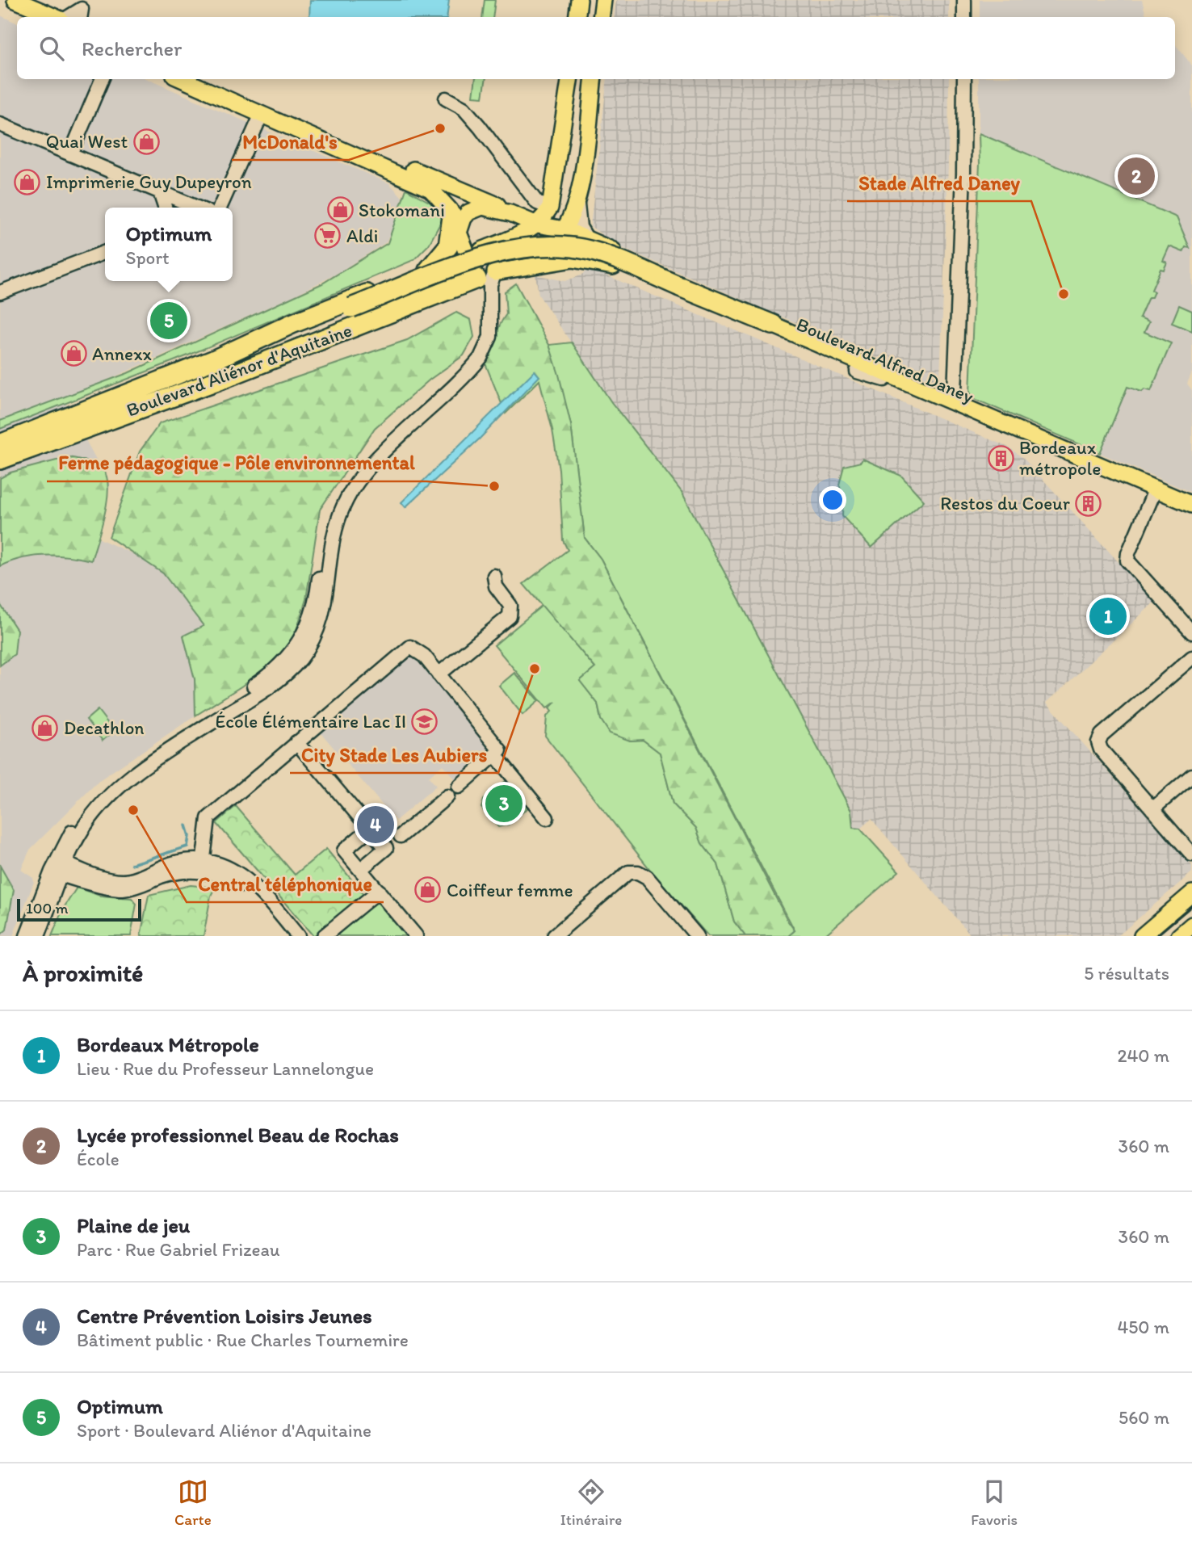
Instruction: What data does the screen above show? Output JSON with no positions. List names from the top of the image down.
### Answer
{
  "streets": {
    "highway": ["Boulevard Aliénor d'Aquitaine"],
    "main road": ["Boulevard Alfred Daney"]
  },
  "crossings": [
    ["Boulevard Alfred Daney", "Boulevard Aliénor d'Aquitaine"]
  ],
  "places": {
    "other": [
      "McDonald's",
      "Stade Alfred Daney",
      "Ferme pédagogique - Pôle environnemental",
      "City Stade Les Aubiers",
      "Central téléphonique"
    ],
    "shop": [
      "Quai West",
      "Imprimerie Guy Dupeyron",
      "Stokomani",
      "Annexx",
      "Decathlon",
      "Coiffeur femme"
    ],
    "supermarket": ["Aldi"],
    "building": ["Bordeaux métropole", "Restos du Coeur"],
    "school or university": ["École Élémentaire Lac II"]
  },
  "scale_bar": "100 m",
  "page": {
    "search": "Rechercher",
    "pins": [
      "2",
      "5",
      "1",
      "3",
      "4"
    ],
    "popup": ["Optimum", "Sport"],
    "scale": "100 m",
    "heading": ["À proximité", "5 résultats"],
    "list": [
      {
        "mark": "1",
        "name": "Bordeaux Métropole",
        "note": "Lieu · Rue du Professeur Lannelongue",
        "value": "240 m"
      },
      {
        "mark": "2",
        "name": "Lycée professionnel Beau de Rochas",
        "note": "École",
        "value": "360 m"
      },
      {
        "mark": "3",
        "name": "Plaine de jeu",
        "note": "Parc · Rue Gabriel Frizeau",
        "value": "360 m"
      },
      {
        "mark": "4",
        "name": "Centre Prévention Loisirs Jeunes",
        "note": "Bâtiment public · Rue Charles Tournemire",
        "value": "450 m"
      },
      {
        "mark": "5",
        "name": "Optimum",
        "note": "Sport · Boulevard Aliénor d'Aquitaine",
        "value": "560 m"
      }
    ],
    "nav": ["Carte", "Itinéraire", "Favoris"]
  }
}
